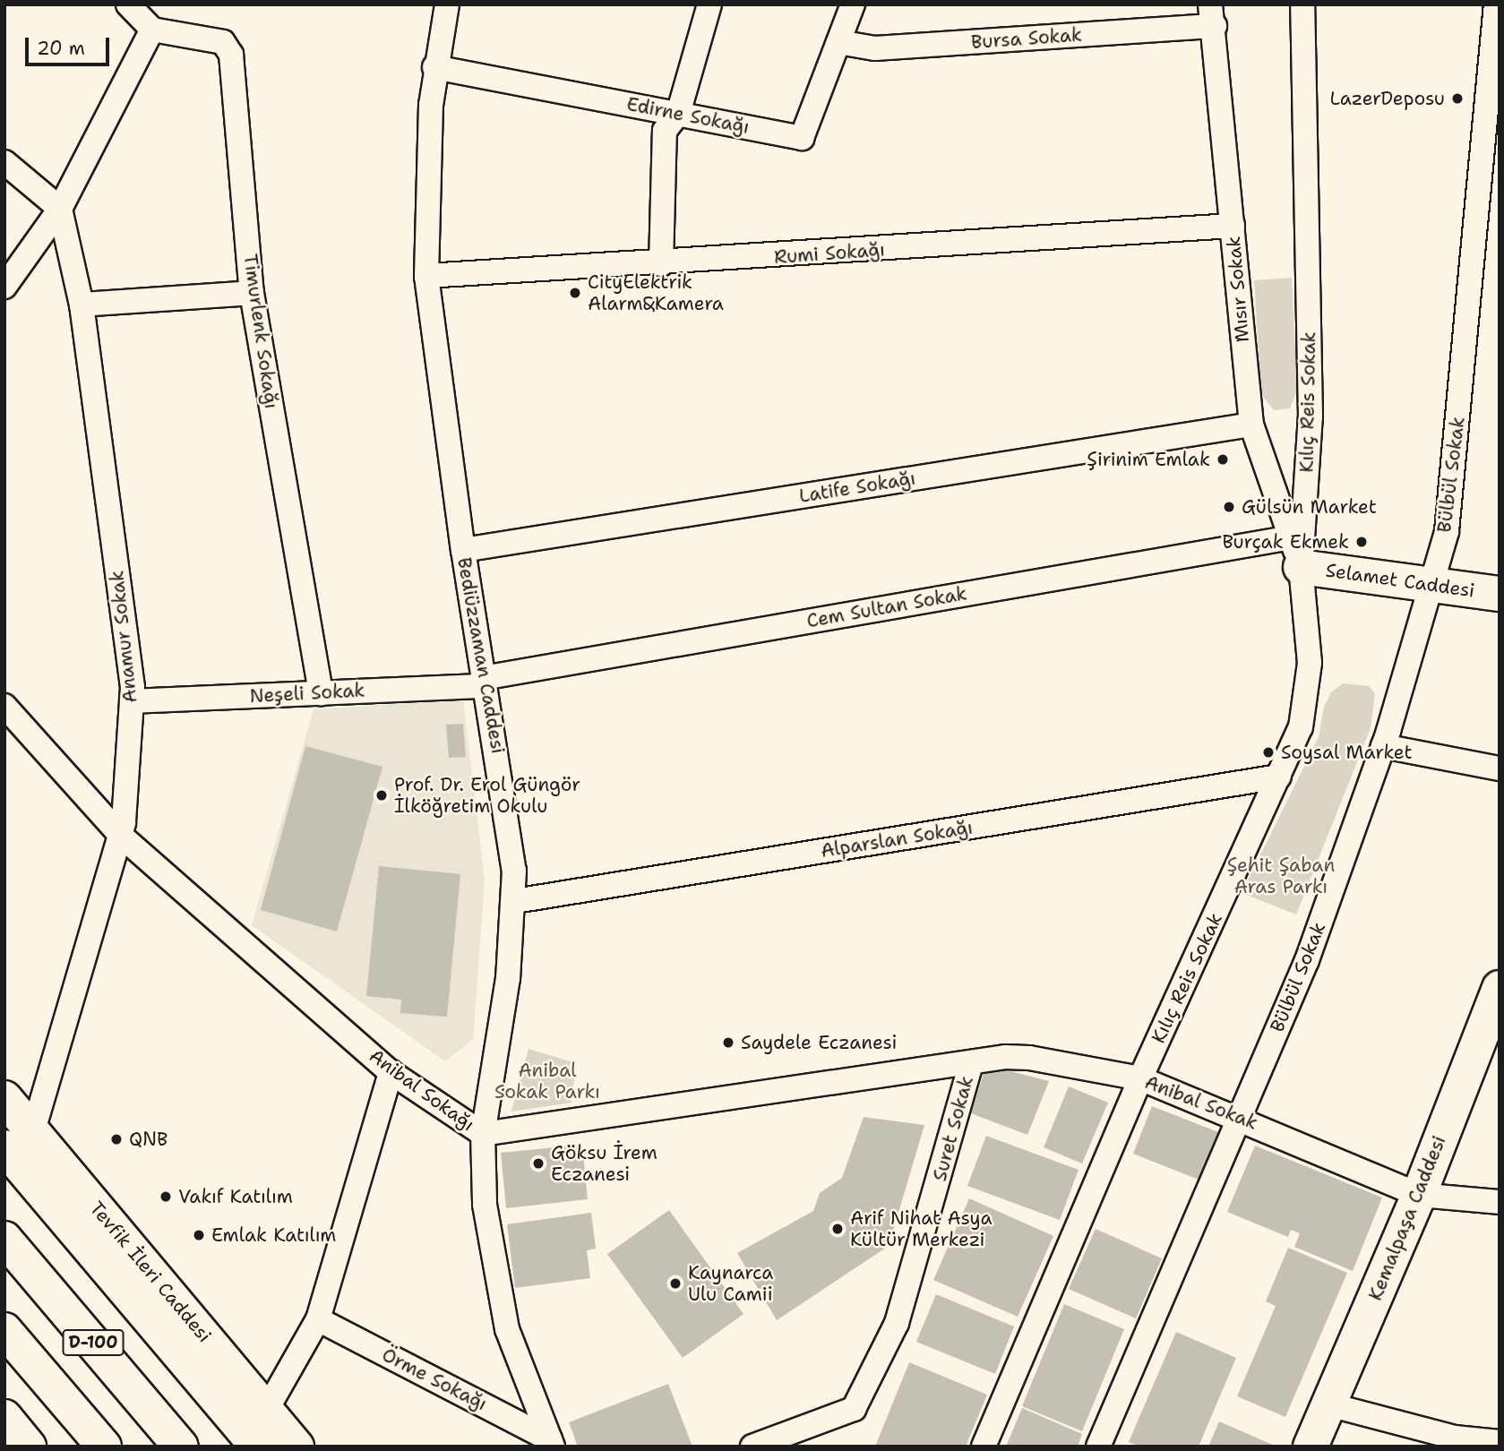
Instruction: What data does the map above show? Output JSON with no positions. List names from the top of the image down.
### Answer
{
  "streets": {
    "main road": [
      "Selamet Caddesi",
      "Kemalpaşa Caddesi",
      "Tevfik İleri Caddesi",
      "D-100"
    ],
    "street": [
      "Bursa Sokak",
      "Edirne Sokağı",
      "Rumi Sokağı",
      "Mısır Sokak",
      "Timurlenk Sokağı",
      "Kılıç Reis Sokak",
      "Bülbül Sokak",
      "Latife Sokağı",
      "Cem Sultan Sokak",
      "Anamur Sokak",
      "Bediüzzaman Caddesi",
      "Neşeli Sokak",
      "Alparslan Sokağı",
      "Anibal Sokağı",
      "Anibal Sokak",
      "Suret Sokak",
      "Örme Sokağı"
    ]
  },
  "crossings": [
    ["Bursa Sokak", "Edirne Sokağı"],
    ["Bursa Sokak", "Mısır Sokak"],
    ["Edirne Sokağı", "Bediüzzaman Caddesi"],
    ["Rumi Sokağı", "Mısır Sokak"],
    ["Rumi Sokağı", "Bediüzzaman Caddesi"],
    ["Mısır Sokak", "Kılıç Reis Sokak"],
    ["Mısır Sokak", "Latife Sokağı"],
    ["Mısır Sokak", "Selamet Caddesi"],
    ["Mısır Sokak", "Cem Sultan Sokak"],
    ["Timurlenk Sokağı", "Neşeli Sokak"],
    ["Kılıç Reis Sokak", "Selamet Caddesi"],
    ["Kılıç Reis Sokak", "Cem Sultan Sokak"],
    ["Kılıç Reis Sokak", "Alparslan Sokağı"],
    ["Kılıç Reis Sokak", "Anibal Sokak"],
    ["Bülbül Sokak", "Selamet Caddesi"],
    ["Bülbül Sokak", "Anibal Sokak"],
    ["Latife Sokağı", "Bediüzzaman Caddesi"],
    ["Selamet Caddesi", "Cem Sultan Sokak"],
    ["Cem Sultan Sokak", "Bediüzzaman Caddesi"],
    ["Cem Sultan Sokak", "Neşeli Sokak"],
    ["Anamur Sokak", "Neşeli Sokak"],
    ["Anamur Sokak", "Anibal Sokağı"],
    ["Anamur Sokak", "Tevfik İleri Caddesi"],
    ["Bediüzzaman Caddesi", "Neşeli Sokak"],
    ["Bediüzzaman Caddesi", "Alparslan Sokağı"],
    ["Bediüzzaman Caddesi", "Anibal Sokağı"],
    ["Bediüzzaman Caddesi", "Örme Sokağı"],
    ["Anibal Sokağı", "Anibal Sokak"],
    ["Anibal Sokağı", "Suret Sokak"],
    ["Anibal Sokak", "Suret Sokak"],
    ["Anibal Sokak", "Kemalpaşa Caddesi"]
  ],
  "parks": ["Şehit Şaban Aras Parkı", "Anibal Sokak Parkı"],
  "places": [
    "LazerDeposu",
    "CityElektrik Alarm&Kamera",
    "Şirinim Emlak",
    "Gülsün Market",
    "Burçak Ekmek",
    "Soysal Market",
    "Prof. Dr. Erol Güngör İlköğretim Okulu",
    "Saydele Eczanesi",
    "QNB",
    "Göksu İrem Eczanesi",
    "Vakıf Katılım",
    "Arif Nihat Asya Kültür Merkezi",
    "Emlak Katılım",
    "Kaynarca Ulu Camii"
  ],
  "scale_bar": "20 m"
}
